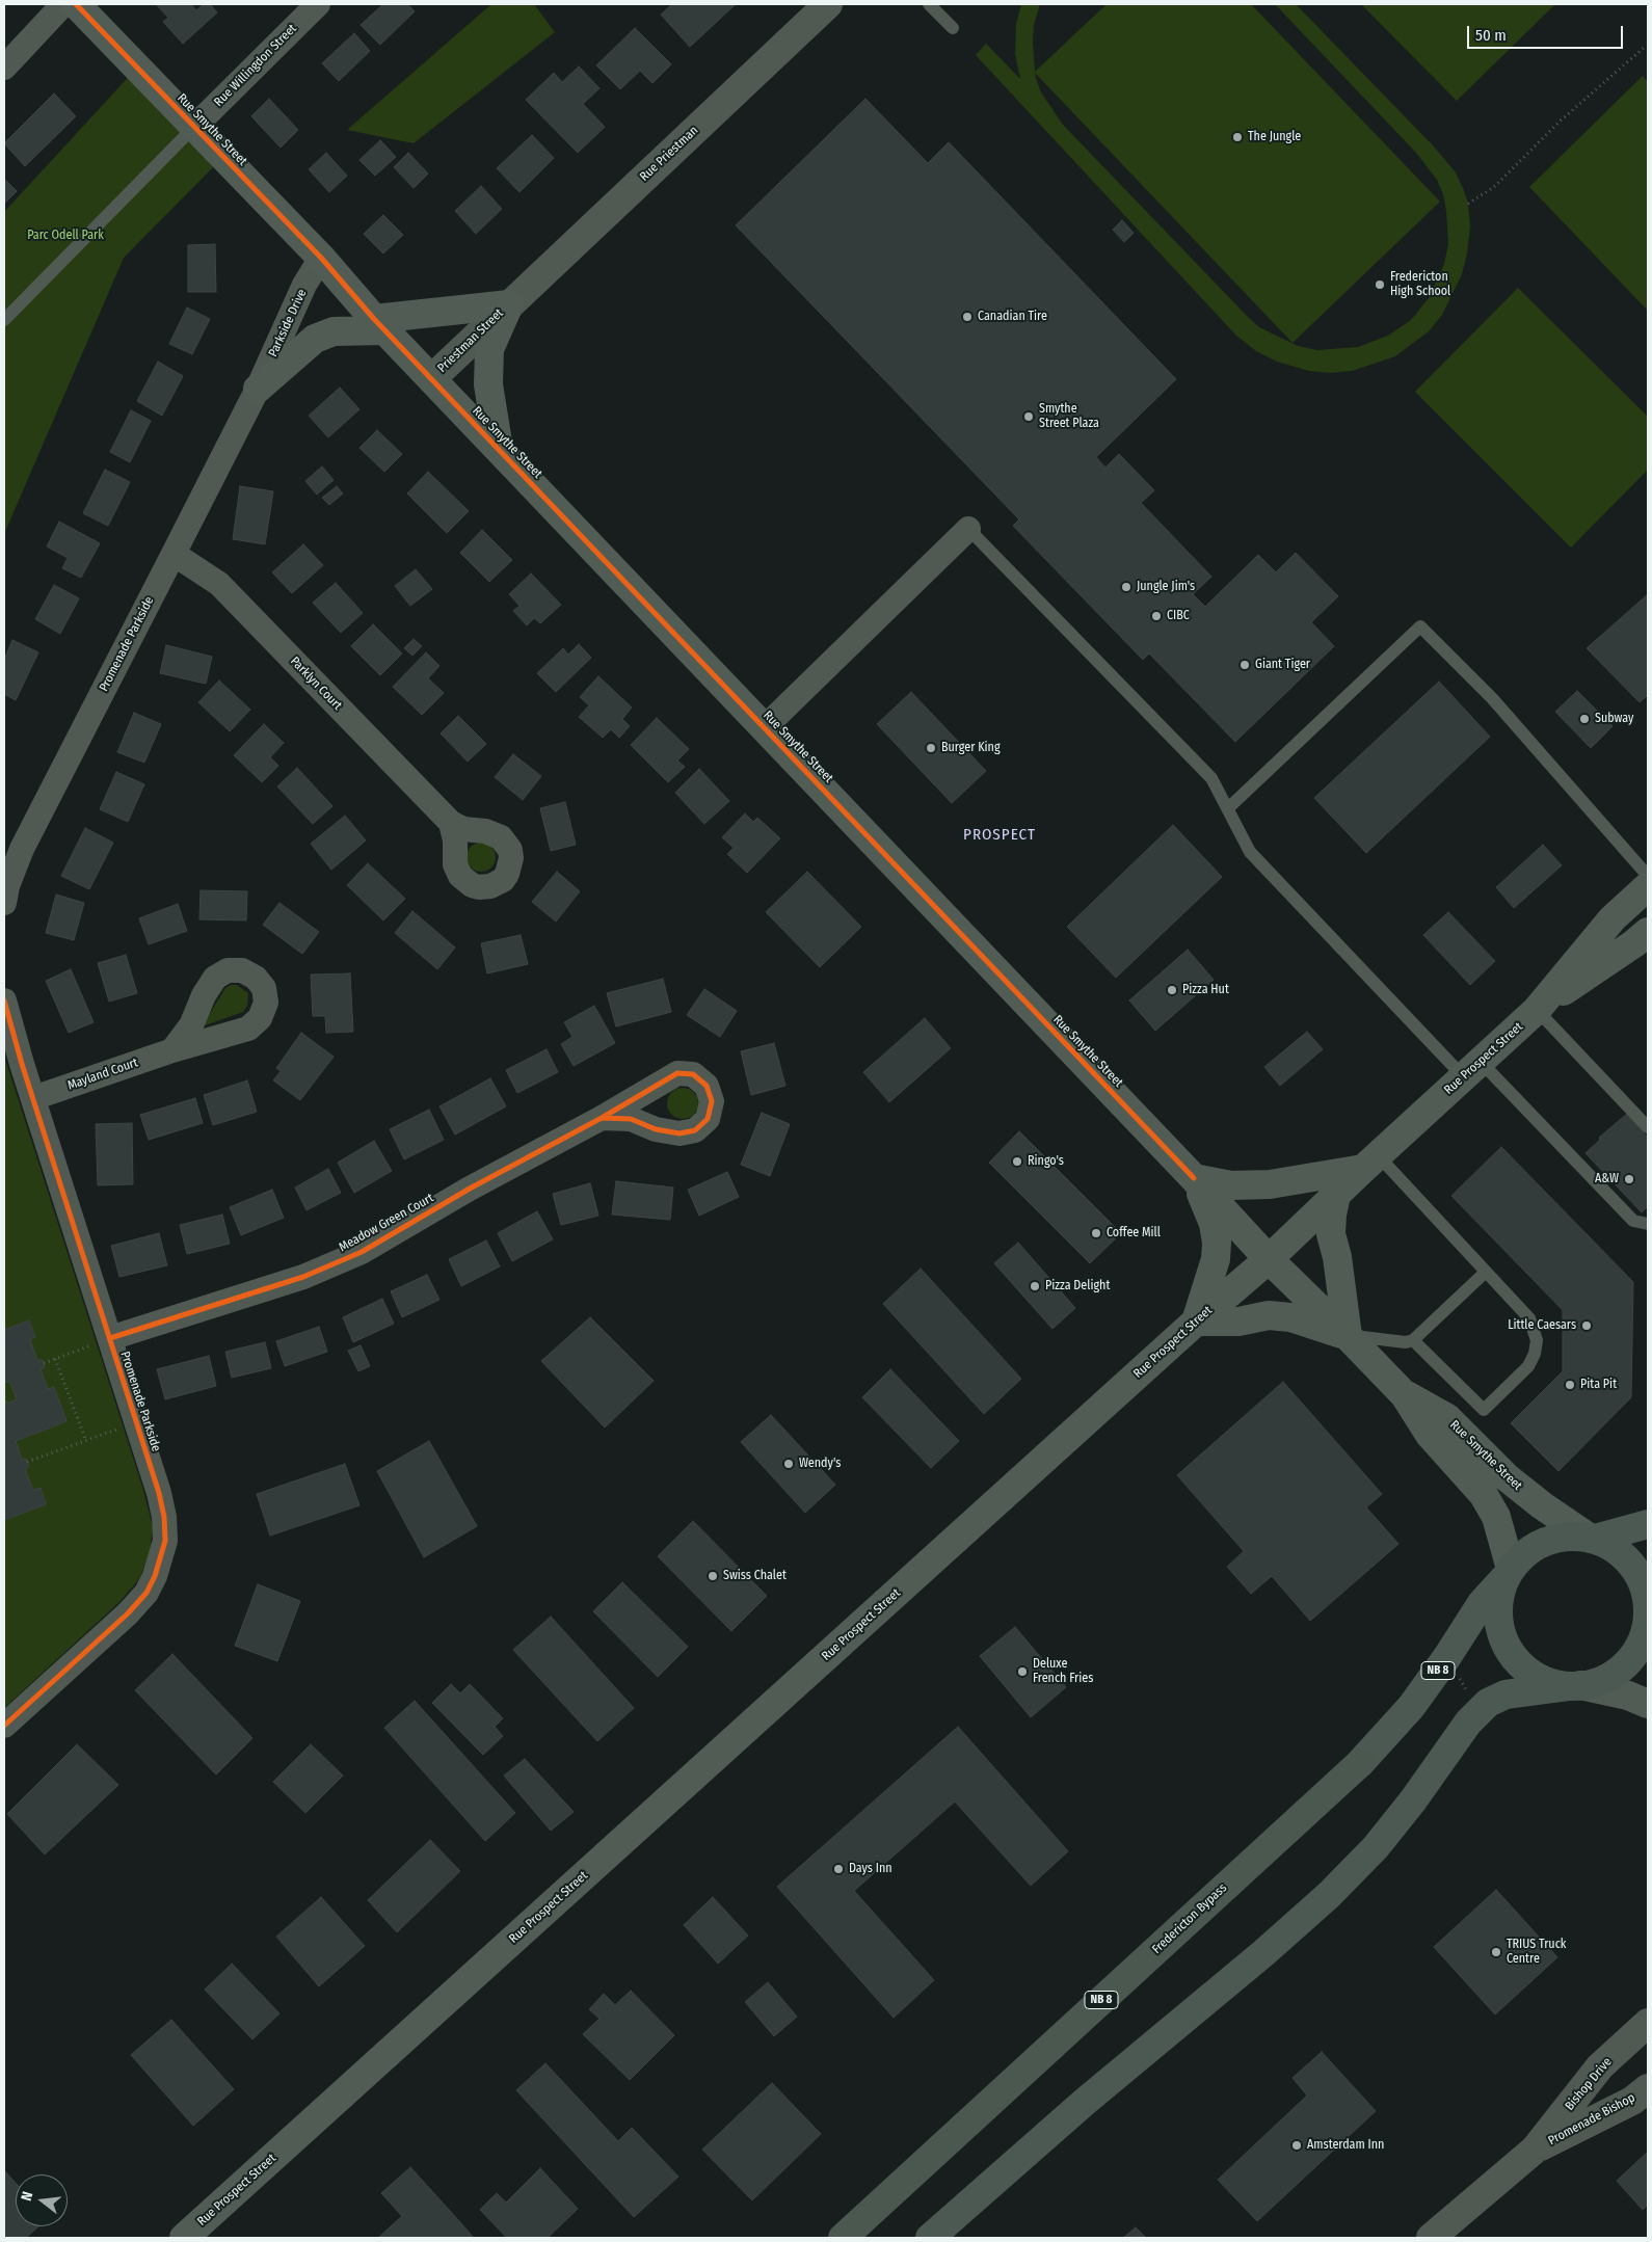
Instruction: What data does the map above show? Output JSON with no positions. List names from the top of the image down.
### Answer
{
  "streets": {
    "highway": ["NB 8", "Fredericton Bypass"],
    "main road": ["Rue Smythe Street", "Rue Prospect Street"],
    "street": [
      "Rue Willingdon Street",
      "Rue Priestman",
      "Parkside Drive",
      "Priestman Street",
      "Promenade Parkside",
      "Parklyn Court",
      "Mayland Court",
      "Meadow Green Court",
      "Bishop Drive",
      "Promenade Bishop"
    ]
  },
  "crossings": [
    ["Rue Willingdon Street", "Rue Smythe Street"],
    ["Rue Smythe Street", "Parkside Drive"],
    ["Rue Smythe Street", "Priestman Street"],
    ["Rue Smythe Street", "Rue Prospect Street"],
    ["Rue Smythe Street", "Fredericton Bypass"],
    ["Rue Priestman", "Priestman Street"],
    ["Parkside Drive", "Promenade Parkside"],
    ["Promenade Parkside", "Parklyn Court"],
    ["Promenade Parkside", "Mayland Court"],
    ["Promenade Parkside", "Meadow Green Court"],
    ["Bishop Drive", "Promenade Bishop"]
  ],
  "districts": ["PROSPECT"],
  "parks": ["Parc Odell Park"],
  "places": [
    "The Jungle",
    "Fredericton High School",
    "Canadian Tire",
    "Smythe Street Plaza",
    "Jungle Jim's",
    "CIBC",
    "Giant Tiger",
    "Subway",
    "Burger King",
    "Pizza Hut",
    "Ringo's",
    "A&W",
    "Coffee Mill",
    "Pizza Delight",
    "Little Caesars",
    "Pita Pit",
    "Wendy's",
    "Swiss Chalet",
    "Deluxe French Fries",
    "Days Inn",
    "TRIUS Truck Centre",
    "Amsterdam Inn"
  ],
  "scale_bar": "50 m",
  "north": "left"
}
